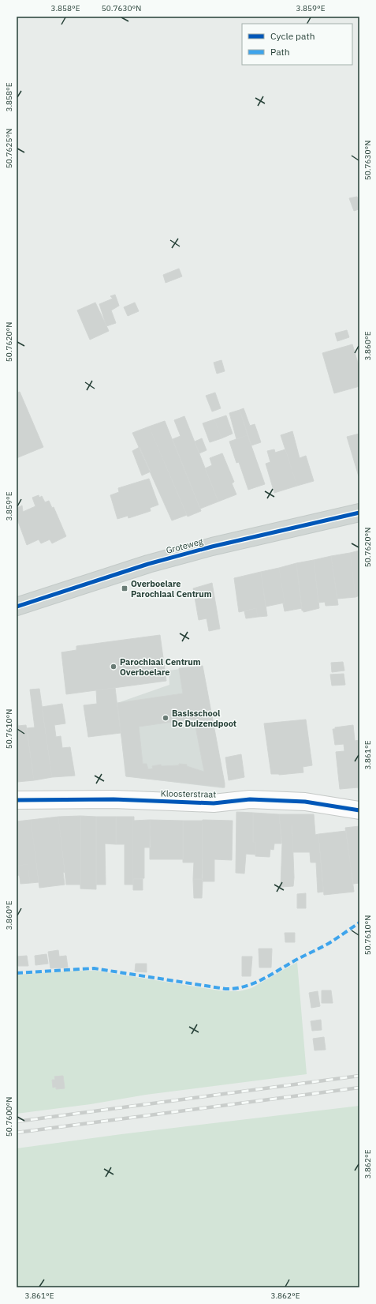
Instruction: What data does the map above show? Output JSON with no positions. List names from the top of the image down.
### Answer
{
  "streets": {
    "main road": ["Groteweg"],
    "street": ["Kloosterstraat"]
  },
  "places": {
    "transit": ["Overboelare Parochiaal Centrum"],
    "other": ["Parochiaal Centrum Overboelare", "Basisschool De Duizendpoot"]
  },
  "legend": ["Cycle path", "Path"],
  "coordinates": [
    "3.858°E",
    "50.7630°N",
    "3.859°E",
    "50.7625°N",
    "50.7620°N",
    "3.860°E",
    "50.7610°N",
    "3.861°E",
    "50.7600°N",
    "3.862°E"
  ]
}
